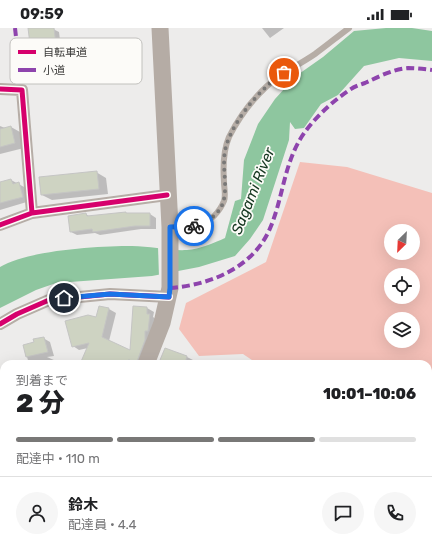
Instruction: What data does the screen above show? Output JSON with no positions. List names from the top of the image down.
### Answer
{
  "water": ["Sagami River"],
  "legend": ["自転車道", "小道"],
  "north": "bottom left",
  "page": {
    "status": "09:59",
    "heading": ["2 分", "到着まで", "10:01–10:06"],
    "panel": ["鈴木", "配達員 · 4.4"],
    "bar": "配達中 · 110 m"
  }
}
